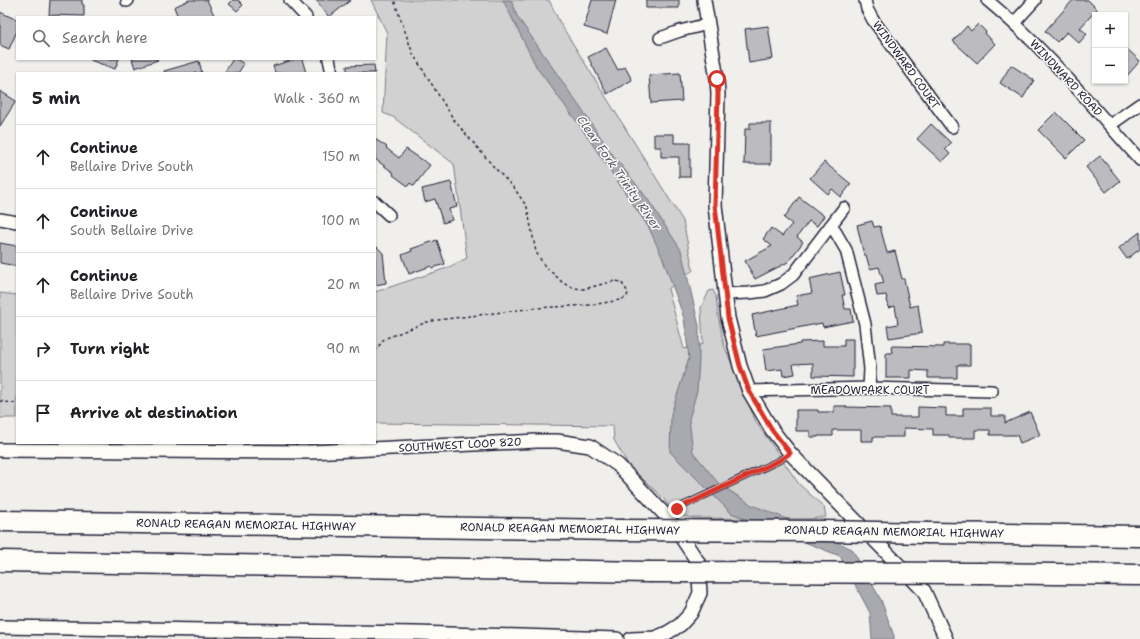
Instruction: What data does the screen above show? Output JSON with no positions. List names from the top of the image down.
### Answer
{
  "streets": {
    "highway": ["RONALD REAGAN MEMORIAL HIGHWAY"],
    "street": [
      "WINDWARD COURT",
      "WINDWARD ROAD",
      "MEADOWPARK COURT",
      "SOUTHWEST LOOP 820"
    ]
  },
  "water": ["Clear Fork Trinity River"],
  "page": {
    "map_buttons": ["+", "−"],
    "search": "Search here",
    "heading": ["5 min", "Walk · 360 m"],
    "list": [
      ["Continue", "Bellaire Drive South", "150 m"],
      ["Continue", "South Bellaire Drive", "100 m"],
      ["Continue", "Bellaire Drive South", "20 m"],
      ["Turn right", "90 m"],
      "Arrive at destination"
    ]
  }
}
